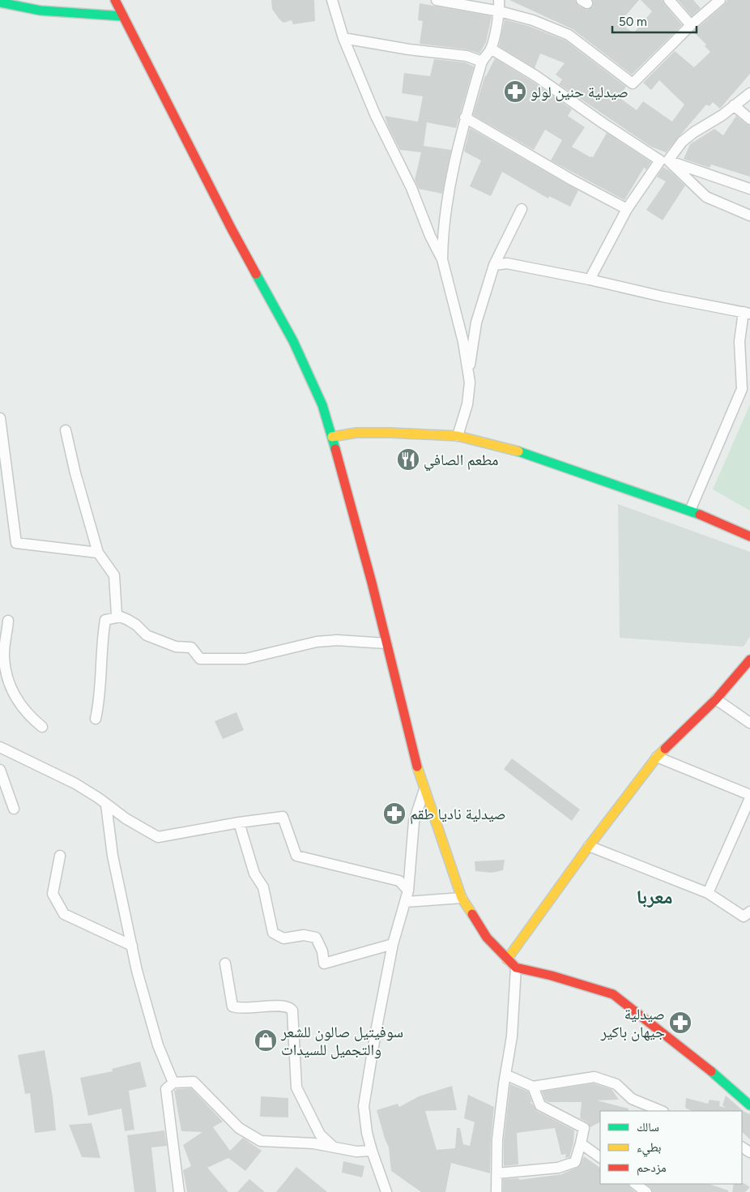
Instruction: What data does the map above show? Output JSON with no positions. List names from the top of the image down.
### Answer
{
  "districts": ["معربا"],
  "places": {
    "pharmacy": ["صيدلية حنين لولو", "صيدلية ناديا طقم", "صيدلية جيهان باكير"],
    "restaurant": ["مطعم الصافي"],
    "shop": ["سوفيتيل صالون للشعر والتجميل للسيدات"]
  },
  "legend": ["سالك", "بطيء", "مزدحم"],
  "scale_bar": "50 m"
}
